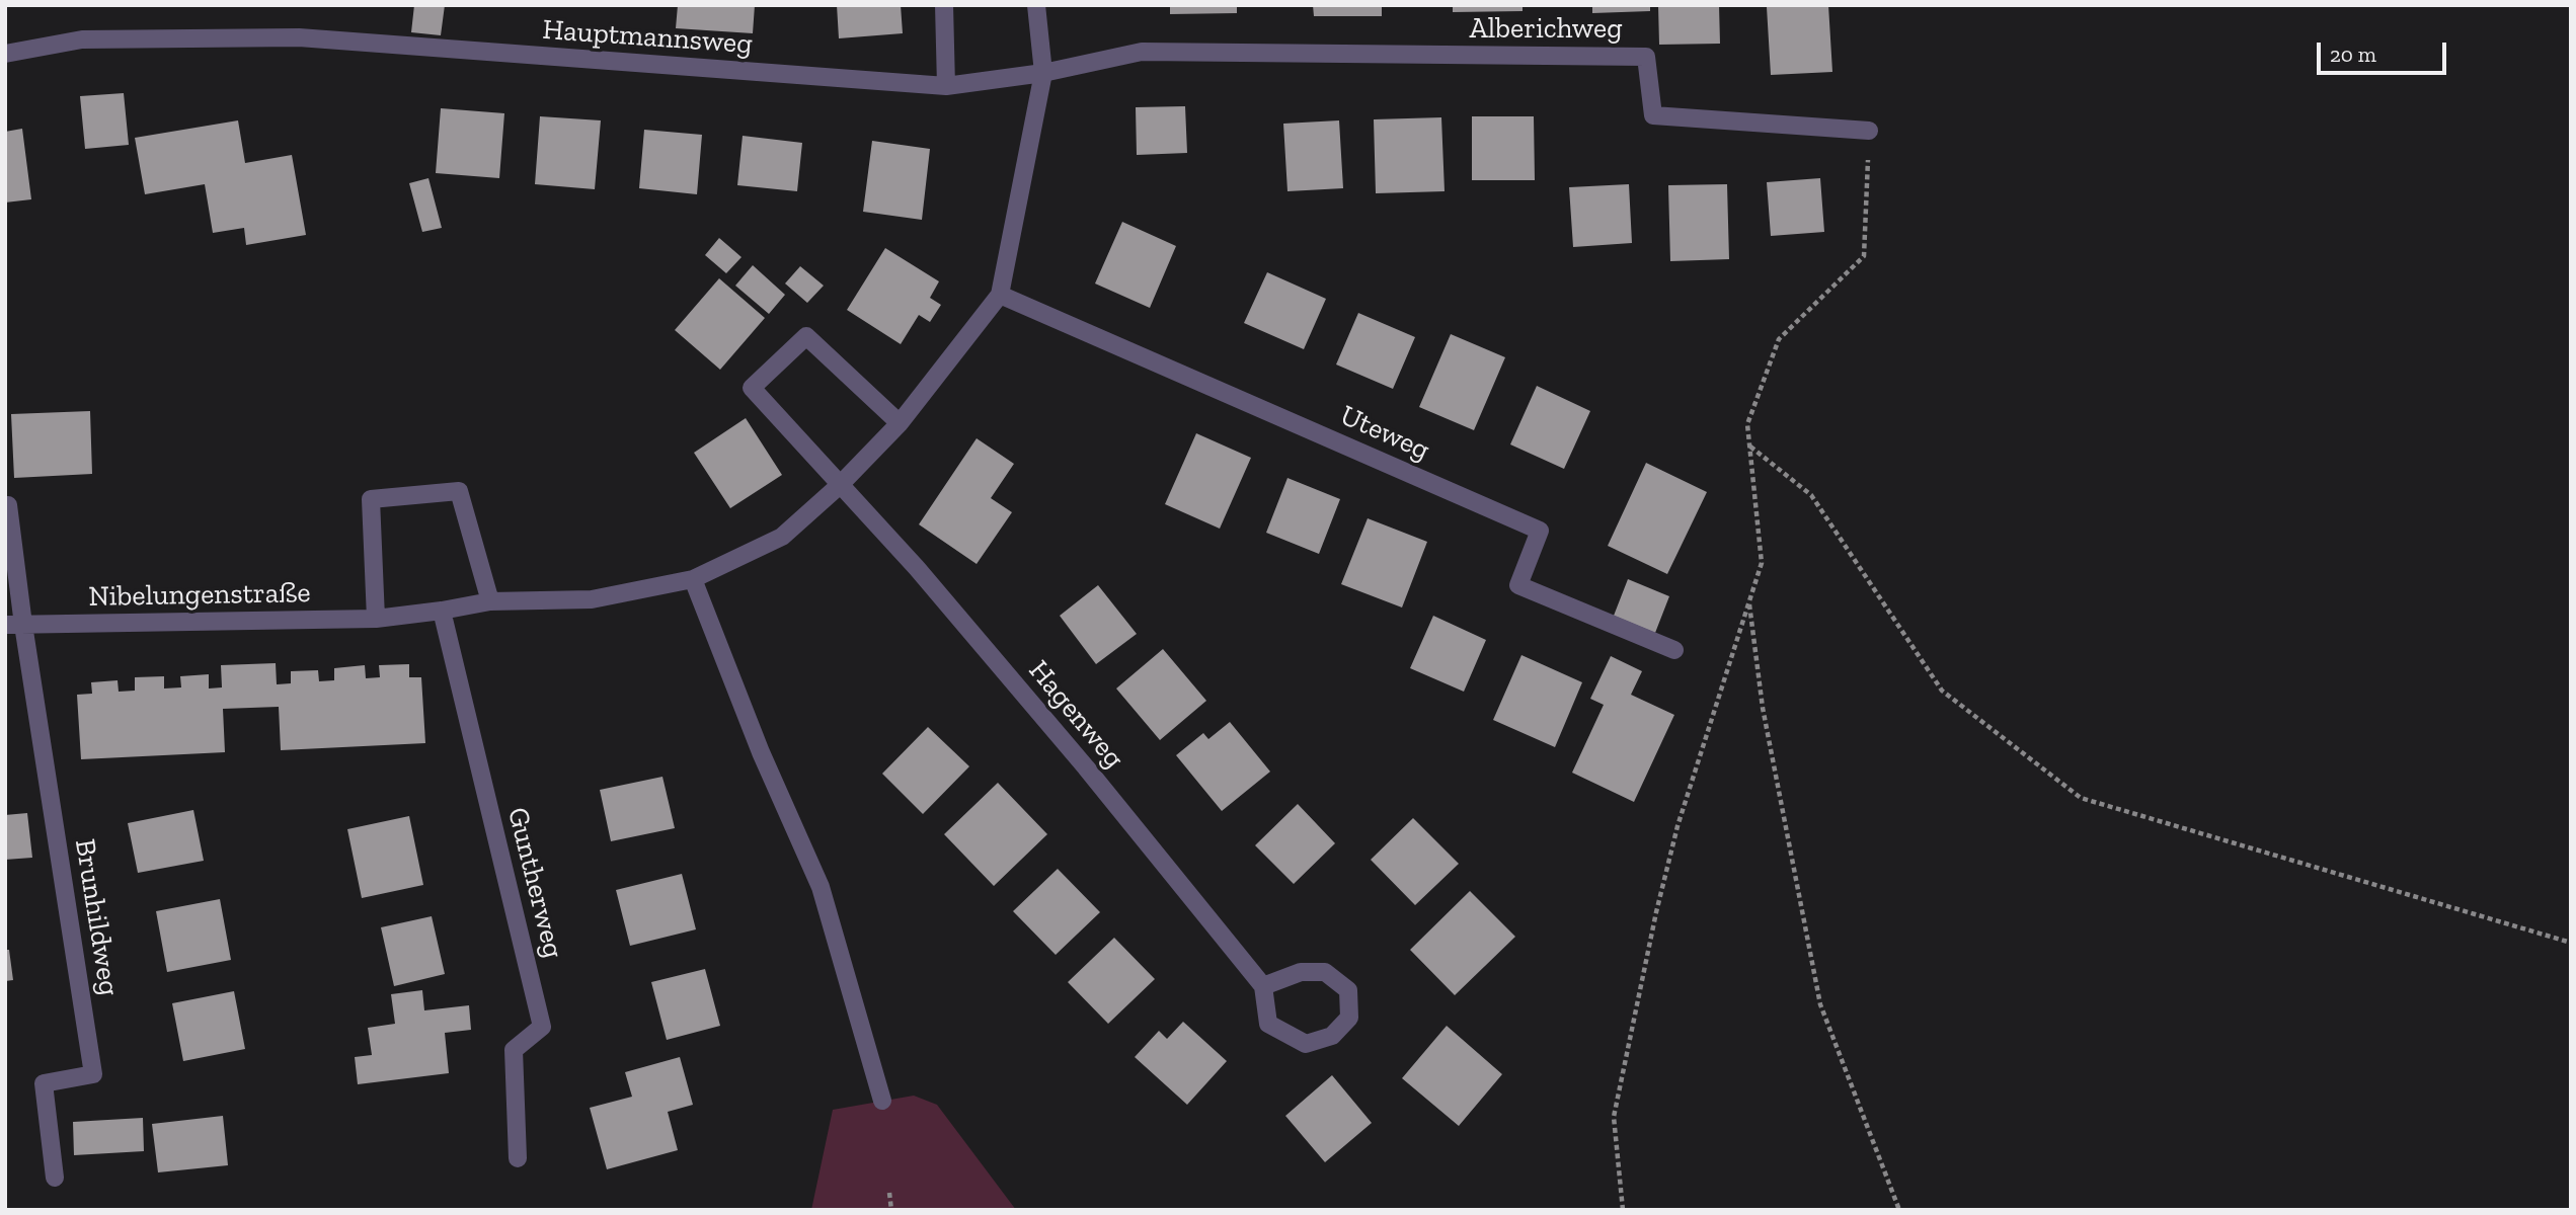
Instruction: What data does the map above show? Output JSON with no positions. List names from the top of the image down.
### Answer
{
  "streets": {
    "street": [
      "Alberichweg",
      "Hauptmannsweg",
      "Uteweg",
      "Nibelungenstraße",
      "Hagenweg",
      "Guntherweg",
      "Brunhildweg"
    ]
  },
  "crossings": [
    ["Alberichweg", "Hauptmannsweg"],
    ["Alberichweg", "Nibelungenstraße"],
    ["Hauptmannsweg", "Nibelungenstraße"],
    ["Uteweg", "Nibelungenstraße"],
    ["Nibelungenstraße", "Hagenweg"],
    ["Nibelungenstraße", "Guntherweg"],
    ["Nibelungenstraße", "Brunhildweg"]
  ],
  "scale_bar": "20 m"
}
